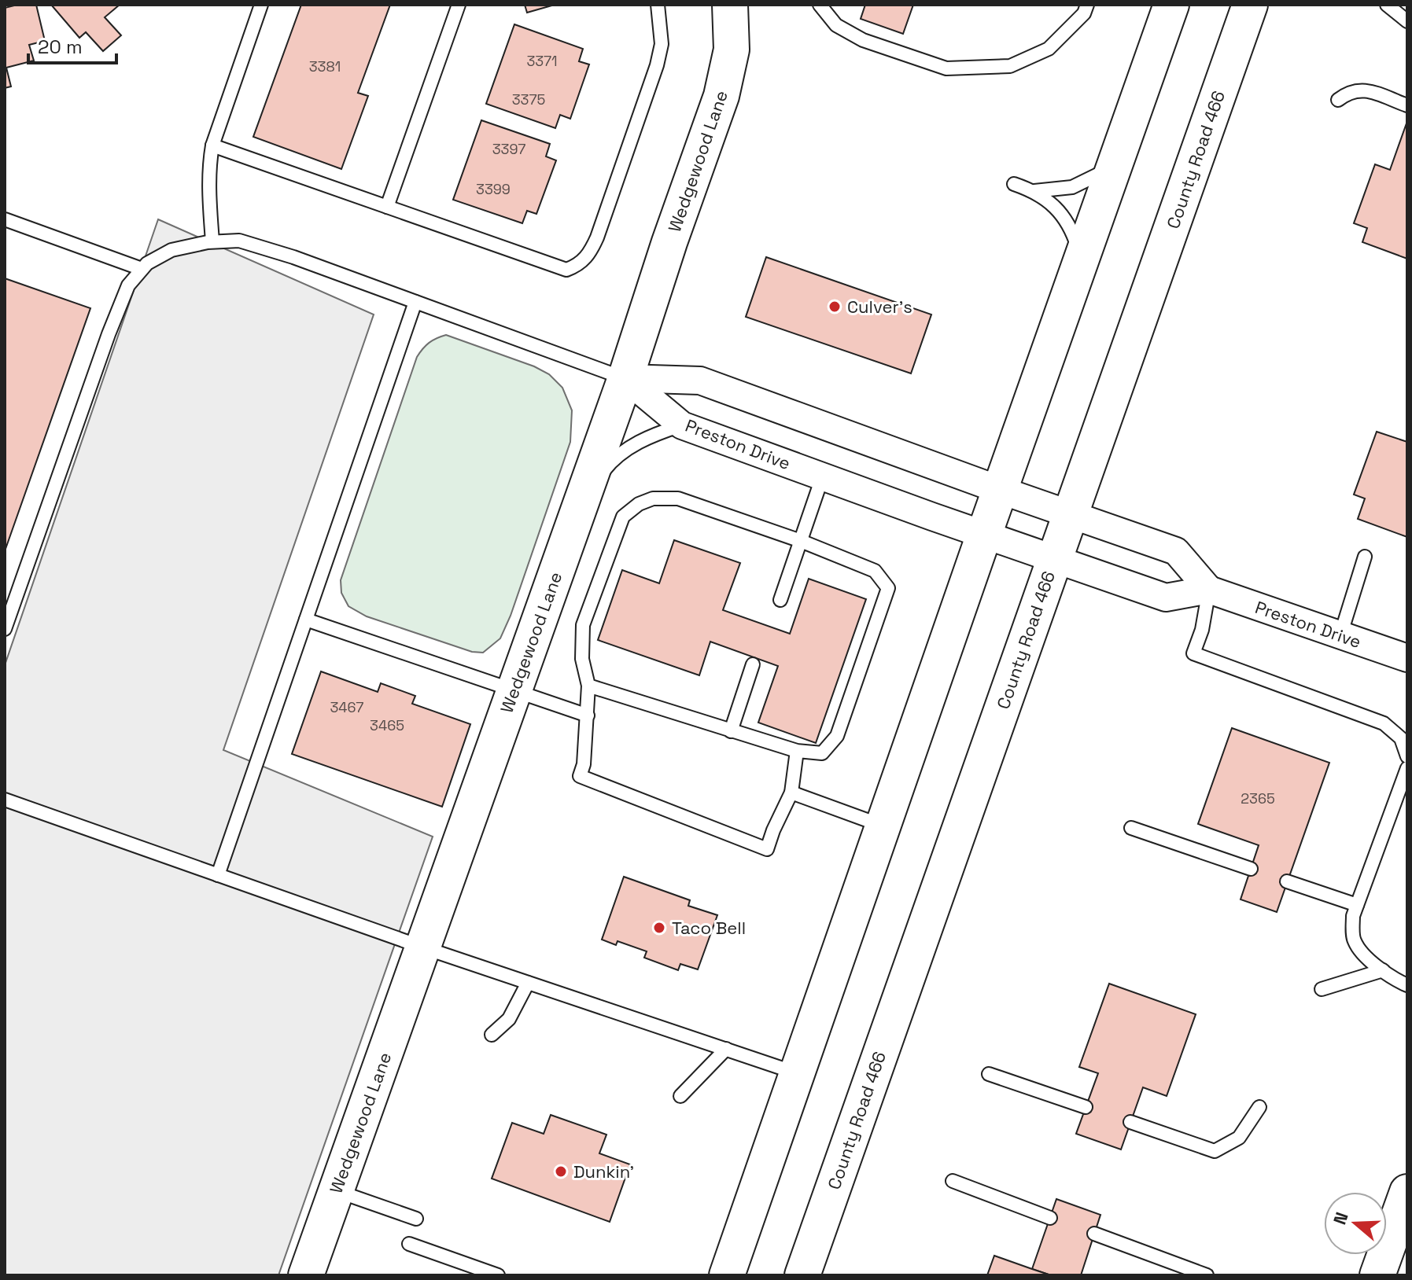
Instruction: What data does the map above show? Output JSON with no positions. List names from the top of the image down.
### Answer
{
  "streets": {
    "main road": ["County Road 466", "Wedgewood Lane"],
    "street": ["Preston Drive"]
  },
  "crossings": [
    ["County Road 466", "Preston Drive"],
    ["Wedgewood Lane", "Preston Drive"]
  ],
  "places": ["Culver's", "Taco Bell", "Dunkin'"],
  "house_numbers": [
    "3371",
    "3381",
    "3375",
    "3397",
    "3399",
    "3467",
    "3465",
    "2365"
  ],
  "scale_bar": "20 m",
  "north": "left"
}
